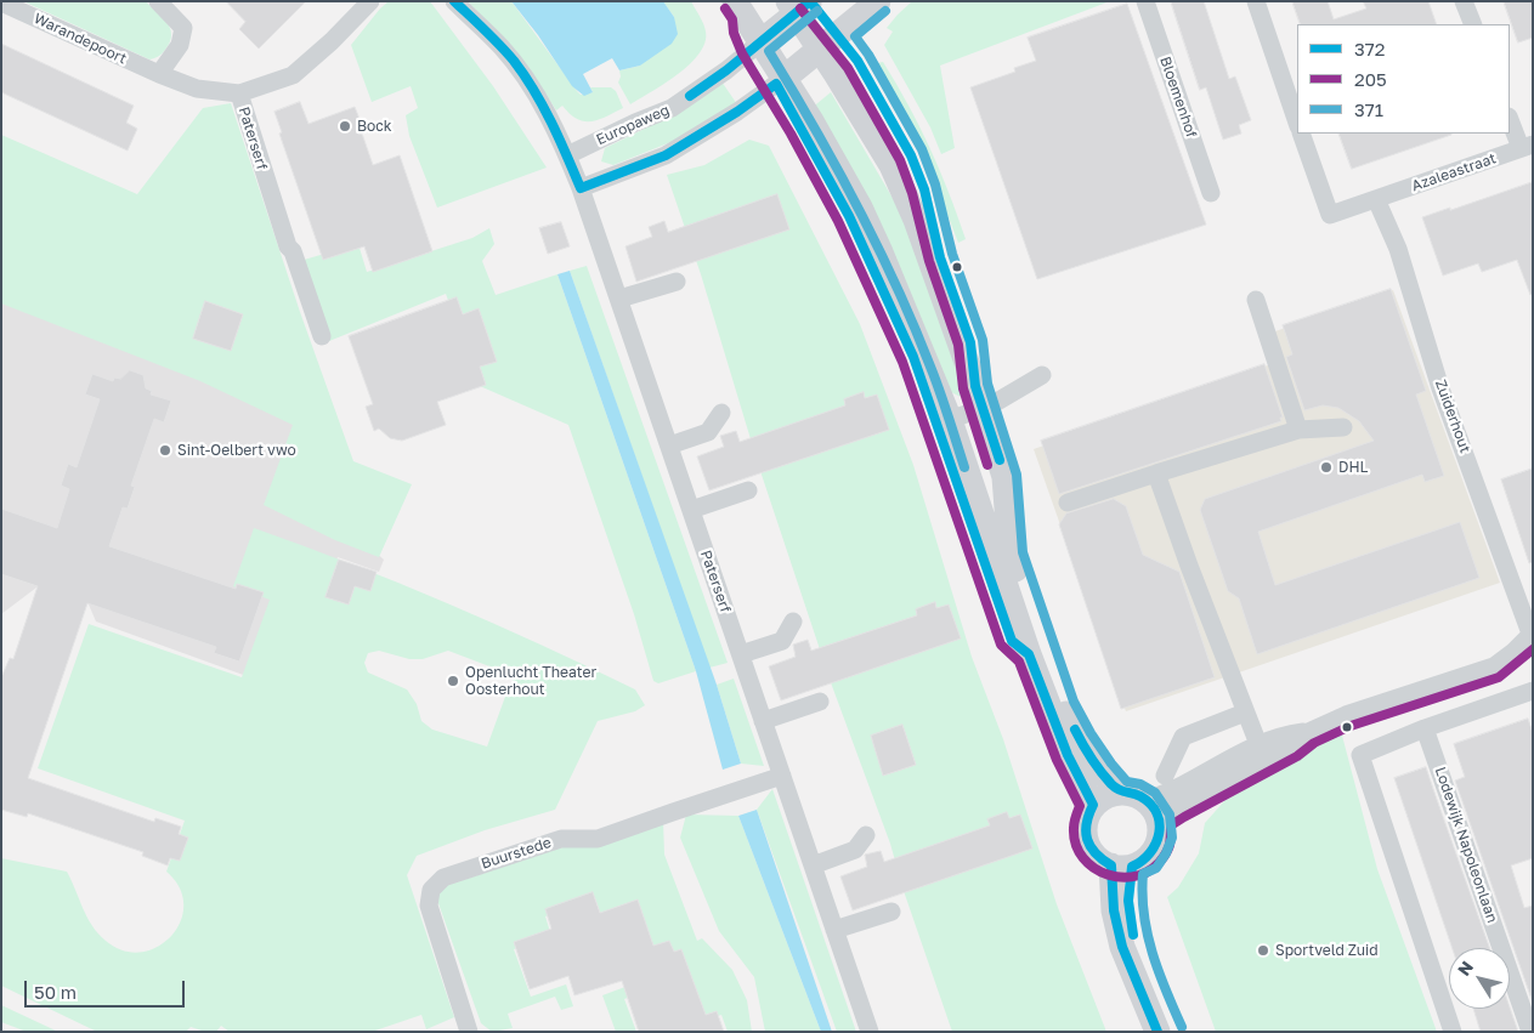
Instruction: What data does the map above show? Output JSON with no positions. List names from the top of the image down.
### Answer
{
  "streets": {
    "street": [
      "Warandepoort",
      "Bloemenhof",
      "Europaweg",
      "Paterserf",
      "Azaleastraat",
      "Zuiderhout",
      "Lodewijk Napoleonlaan",
      "Buurstede"
    ]
  },
  "crossings": [
    ["Warandepoort", "Paterserf"],
    ["Europaweg", "Paterserf"],
    ["Paterserf", "Buurstede"],
    ["Azaleastraat", "Zuiderhout"]
  ],
  "places": [
    "Bock",
    "Sint-Oelbert vwo",
    "DHL",
    "Openlucht Theater Oosterhout",
    "Sportveld Zuid"
  ],
  "lines": ["transit line 372", "transit line 205", "transit line 371"],
  "legend": ["372", "205", "371"],
  "scale_bar": "50 m",
  "north": "top left"
}
